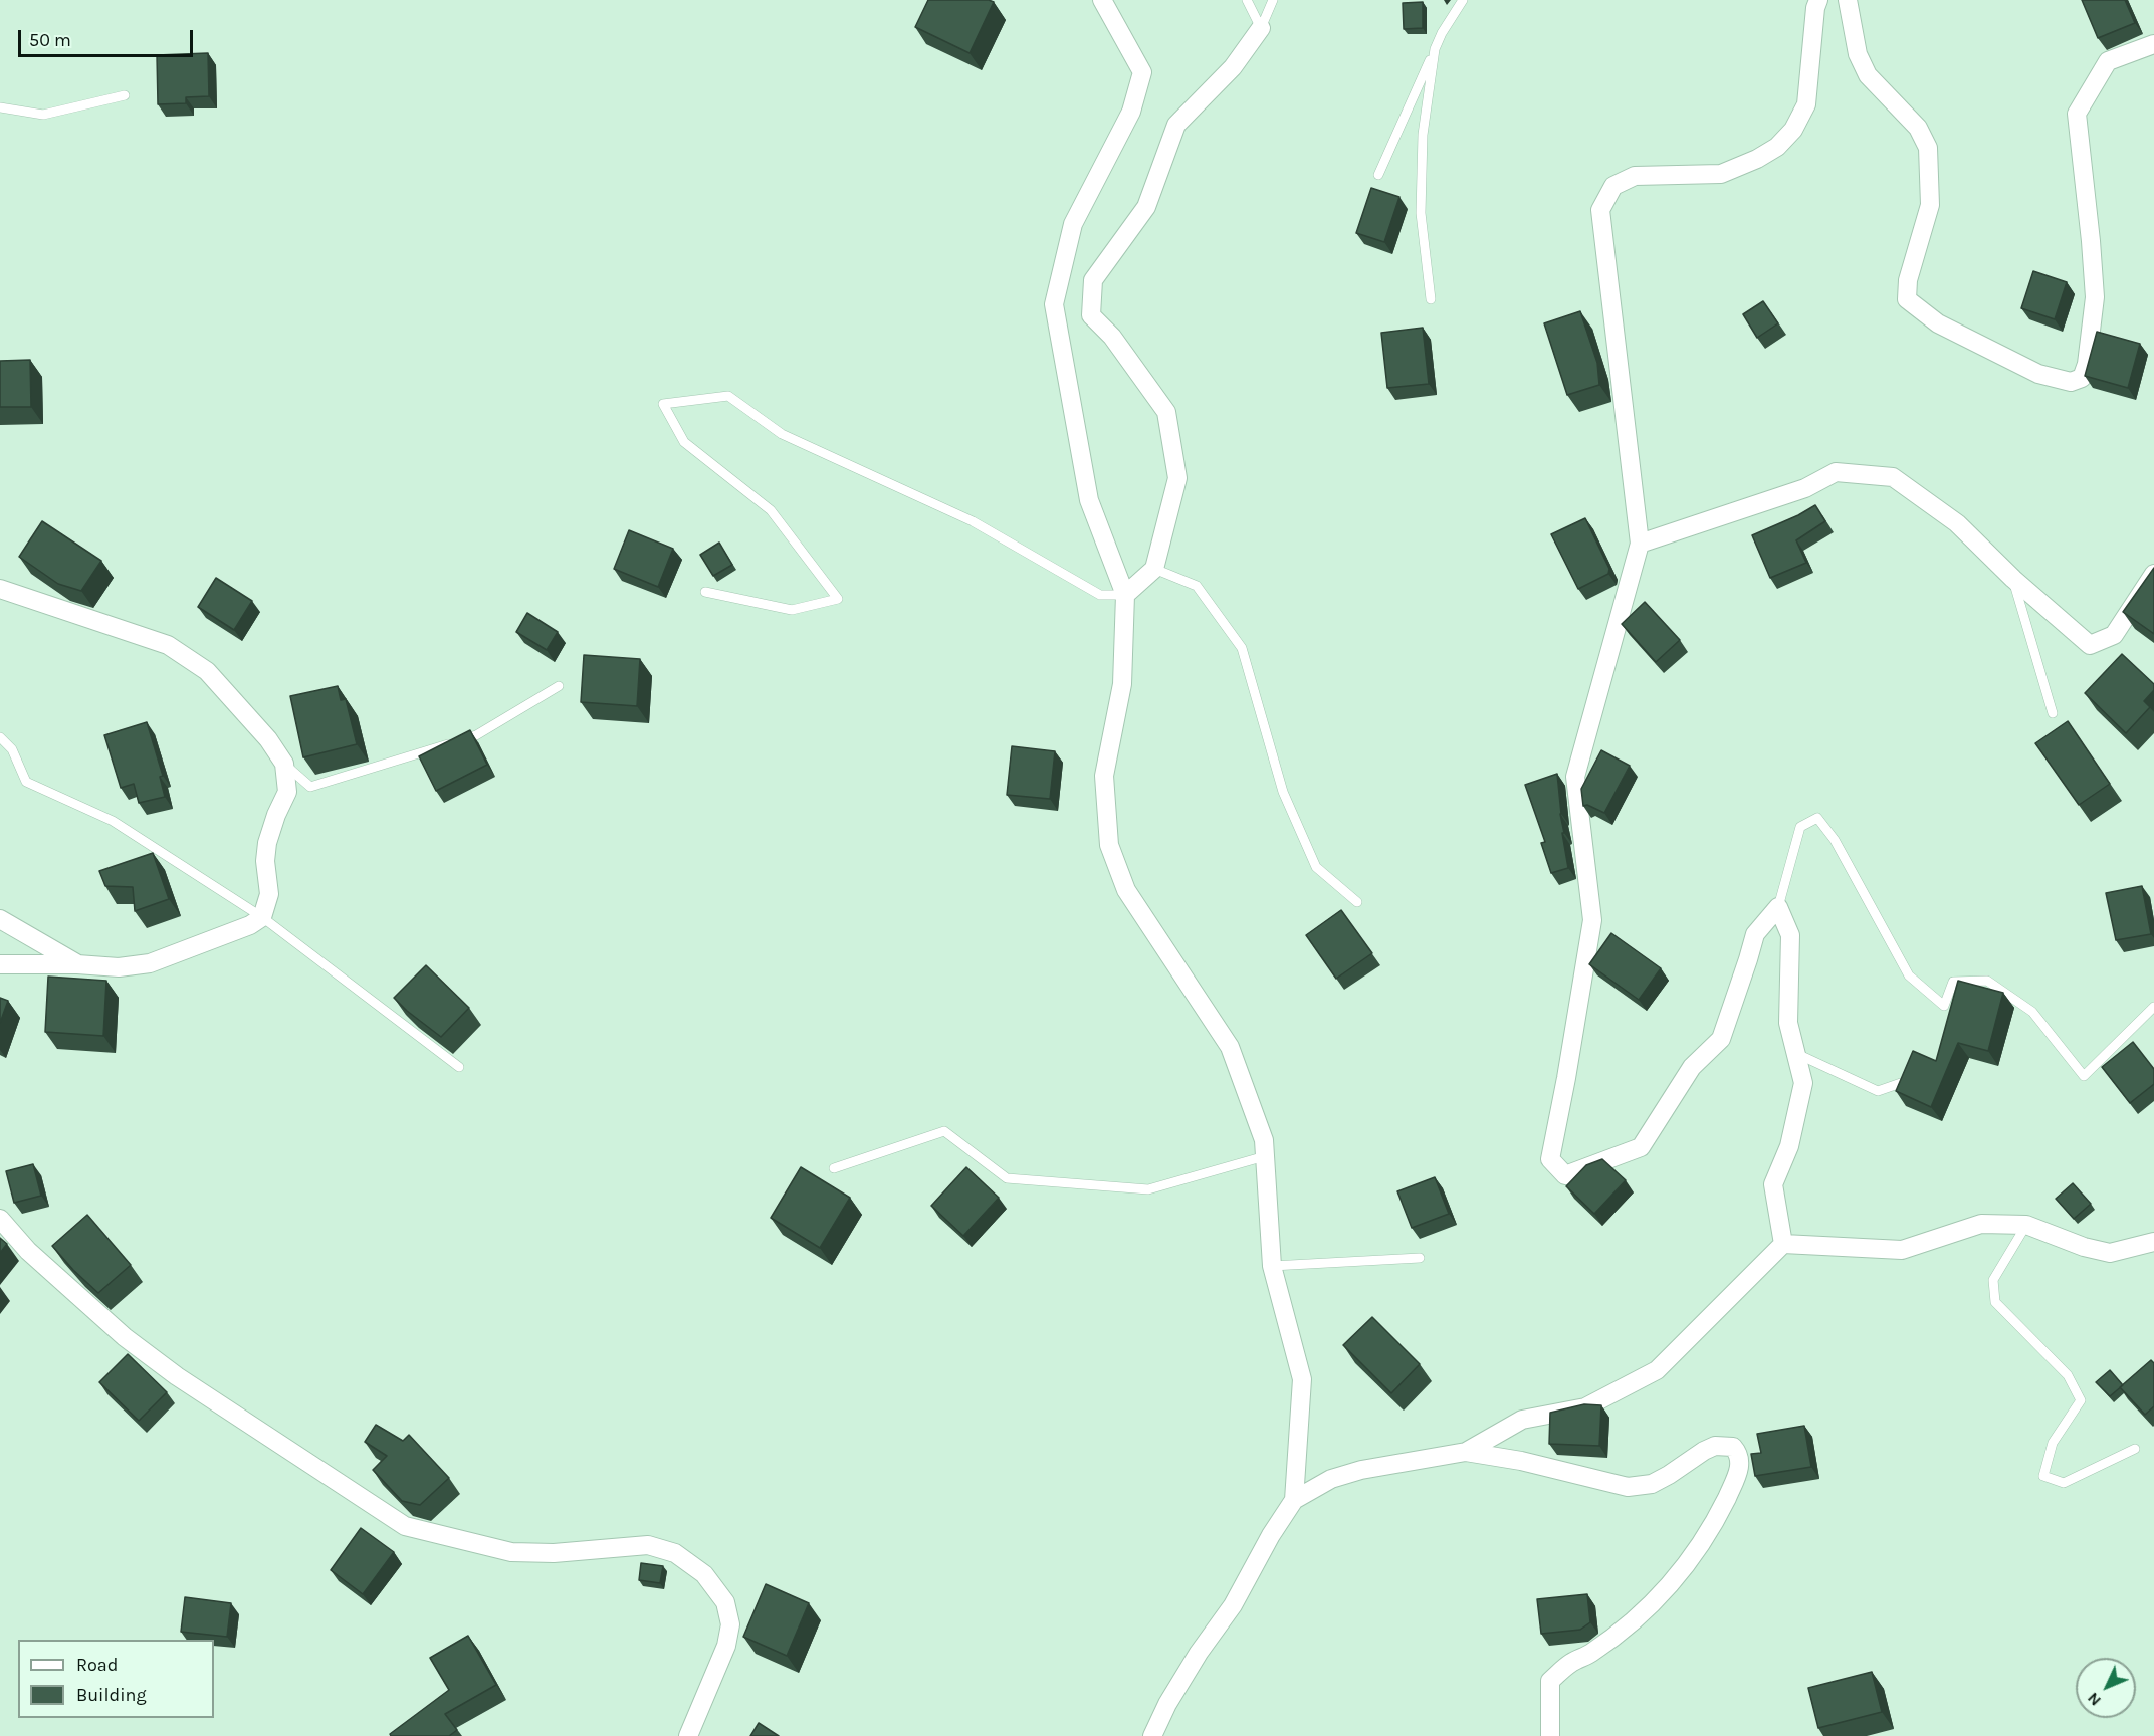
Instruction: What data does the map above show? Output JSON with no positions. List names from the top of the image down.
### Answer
{
  "legend": ["Road", "Building"],
  "scale_bar": "50 m",
  "north": "bottom left"
}
